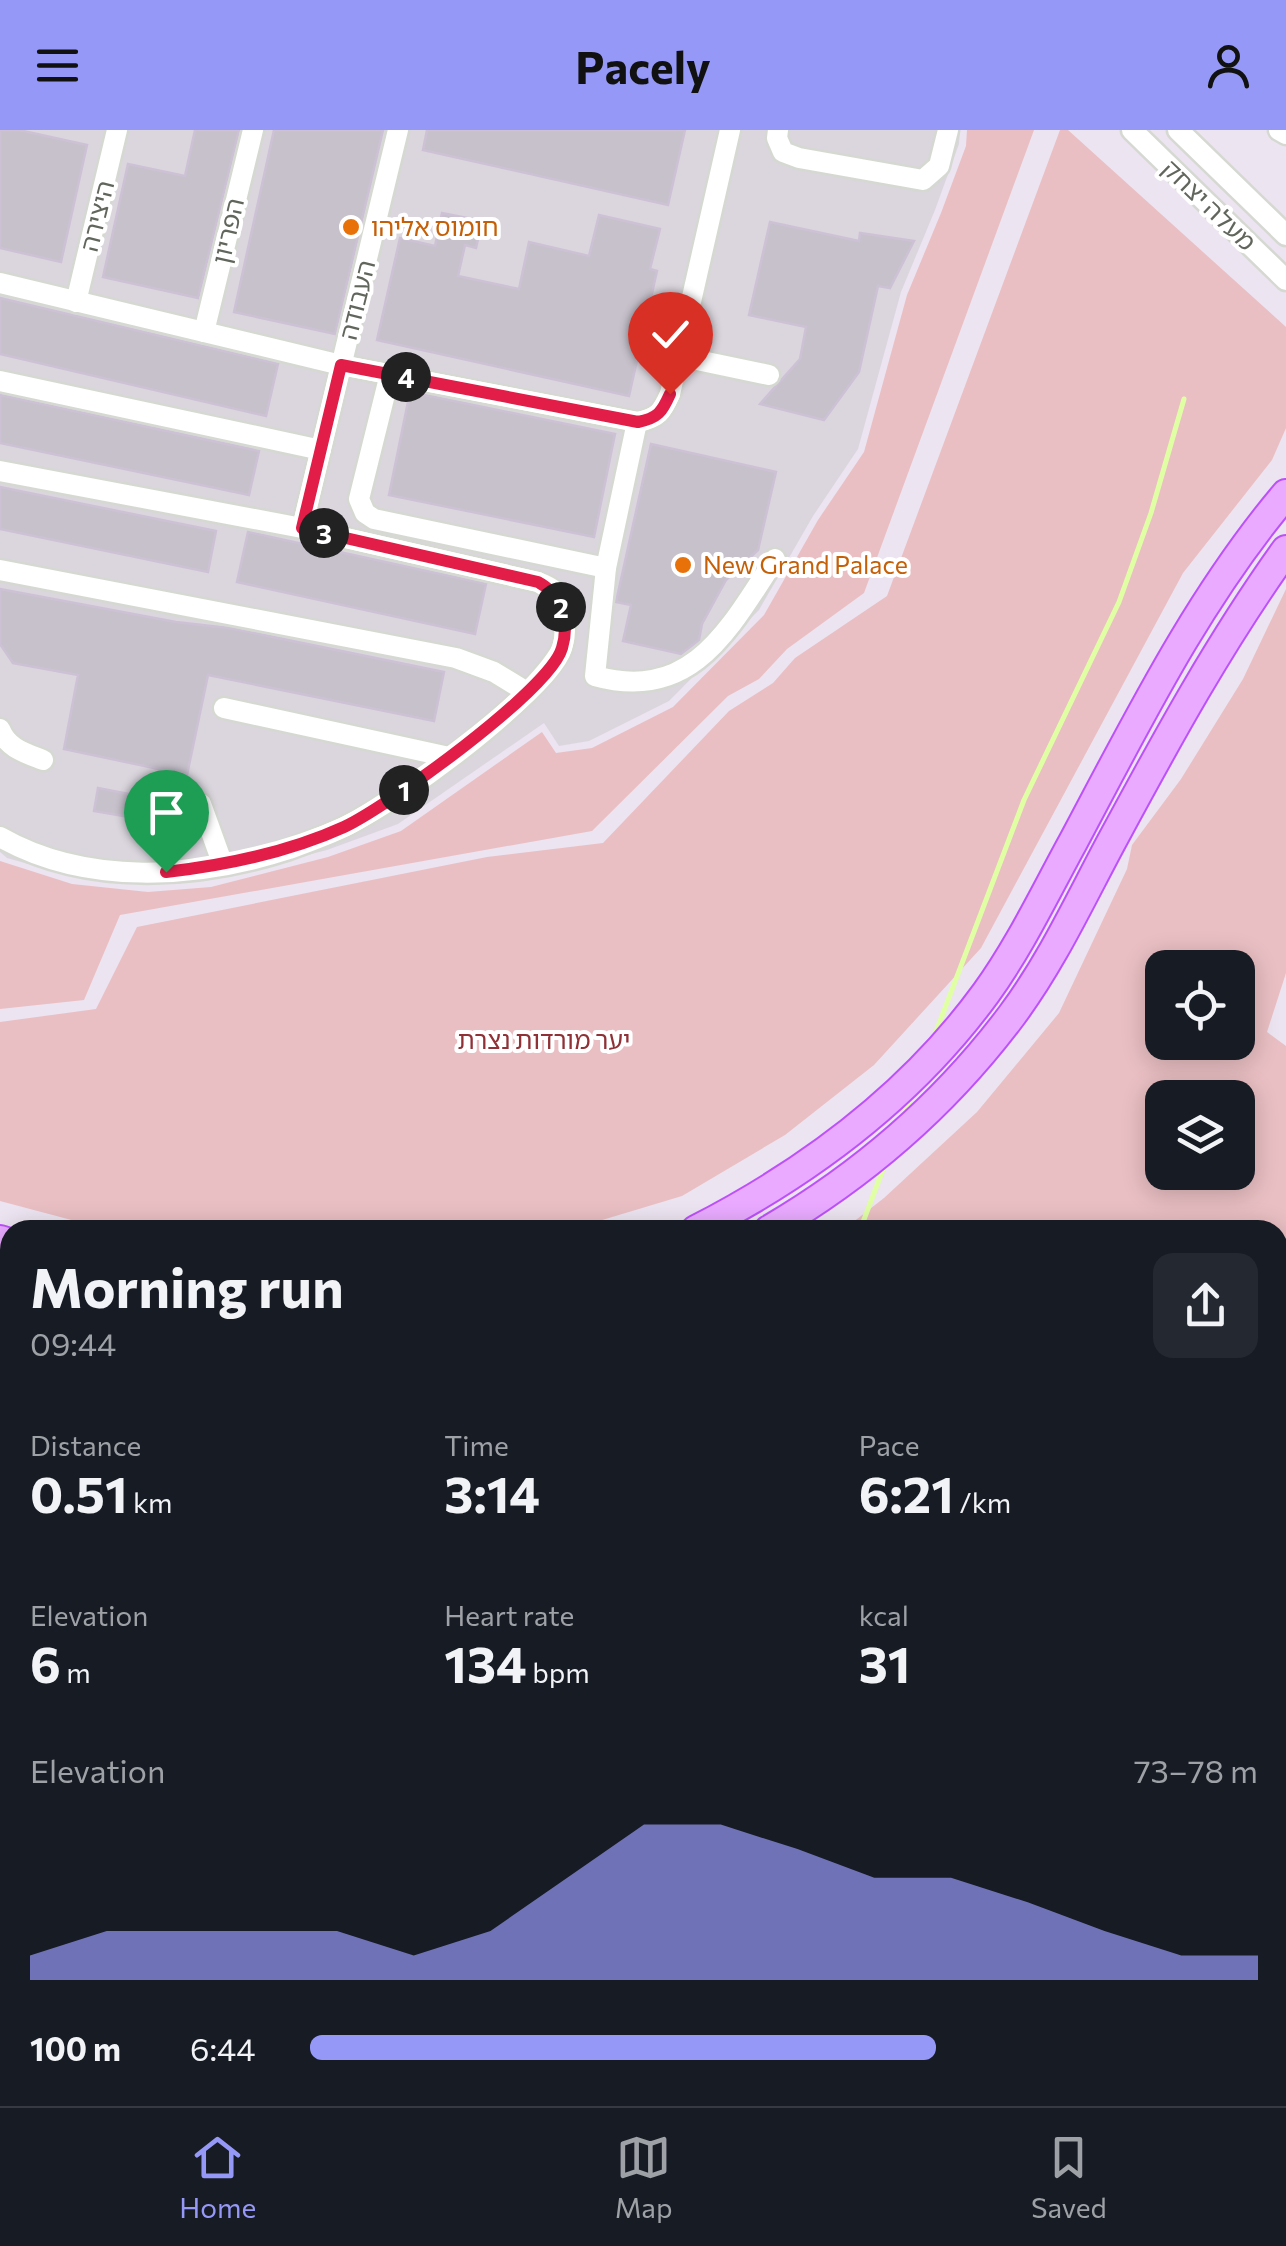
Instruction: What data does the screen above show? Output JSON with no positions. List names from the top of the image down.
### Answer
{
  "streets": {
    "street": [
      "מעלה יצחק",
      "היצירה",
      "הפריון",
      "העבודה"
    ]
  },
  "parks": ["יער מורדות נצרת"],
  "places": ["חומוס אליהו", "New Grand Palace"],
  "page": {
    "header": "Pacely",
    "pins": [
      "4",
      "3",
      "2",
      "1"
    ],
    "heading": ["Morning run", "09:44"],
    "stats": [
      ["Distance", "0.51 km"],
      ["Time", "3:14"],
      ["Pace", "6:21 /km"],
      ["Elevation", "6 m"],
      ["Heart rate", "134 bpm"],
      ["kcal", "31"]
    ],
    "chart": ["Elevation", "73–78 m"],
    "list": [
      {
        "name": "100 m",
        "note": "6:44"
      }
    ],
    "tabs": ["Home", "Map", "Saved"]
  }
}
